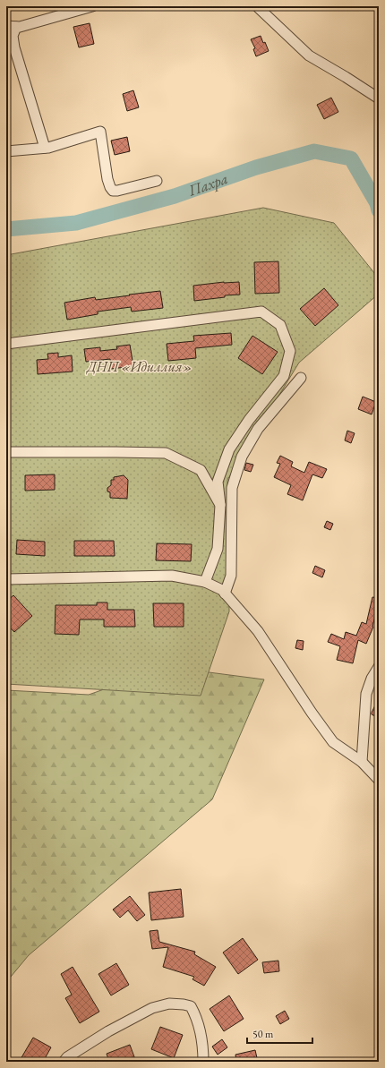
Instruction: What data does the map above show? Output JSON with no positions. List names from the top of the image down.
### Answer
{
  "water": ["Пахра"],
  "parks": ["ДНП «Идиллия»"],
  "scale_bar": "50 m"
}
